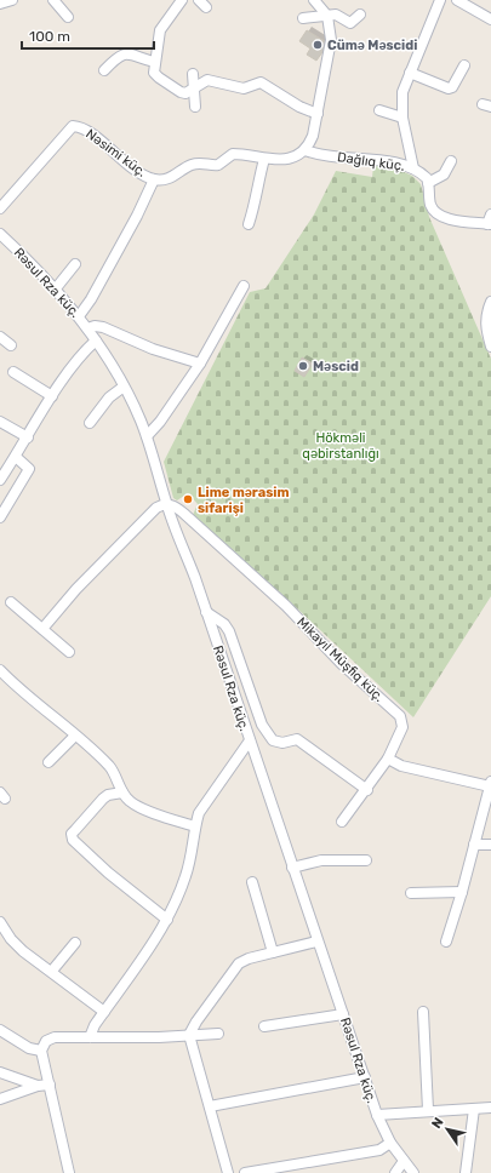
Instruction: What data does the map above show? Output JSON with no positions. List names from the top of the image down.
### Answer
{
  "streets": {
    "street": [
      "Nəsimi küç.",
      "Dağlıq küç.",
      "Rəsul Rza küç.",
      "Mikayıl Müşfiq küç."
    ]
  },
  "crossings": [
    ["Nəsimi küç.", "Dağlıq küç."],
    ["Rəsul Rza küç.", "Mikayıl Müşfiq küç."]
  ],
  "parks": ["Hökməli qəbirstanlığı"],
  "places": ["Cümə Məscidi", "Məscid", "Lime mərasim sifarişi"],
  "scale_bar": "100 m",
  "north": "top left"
}
